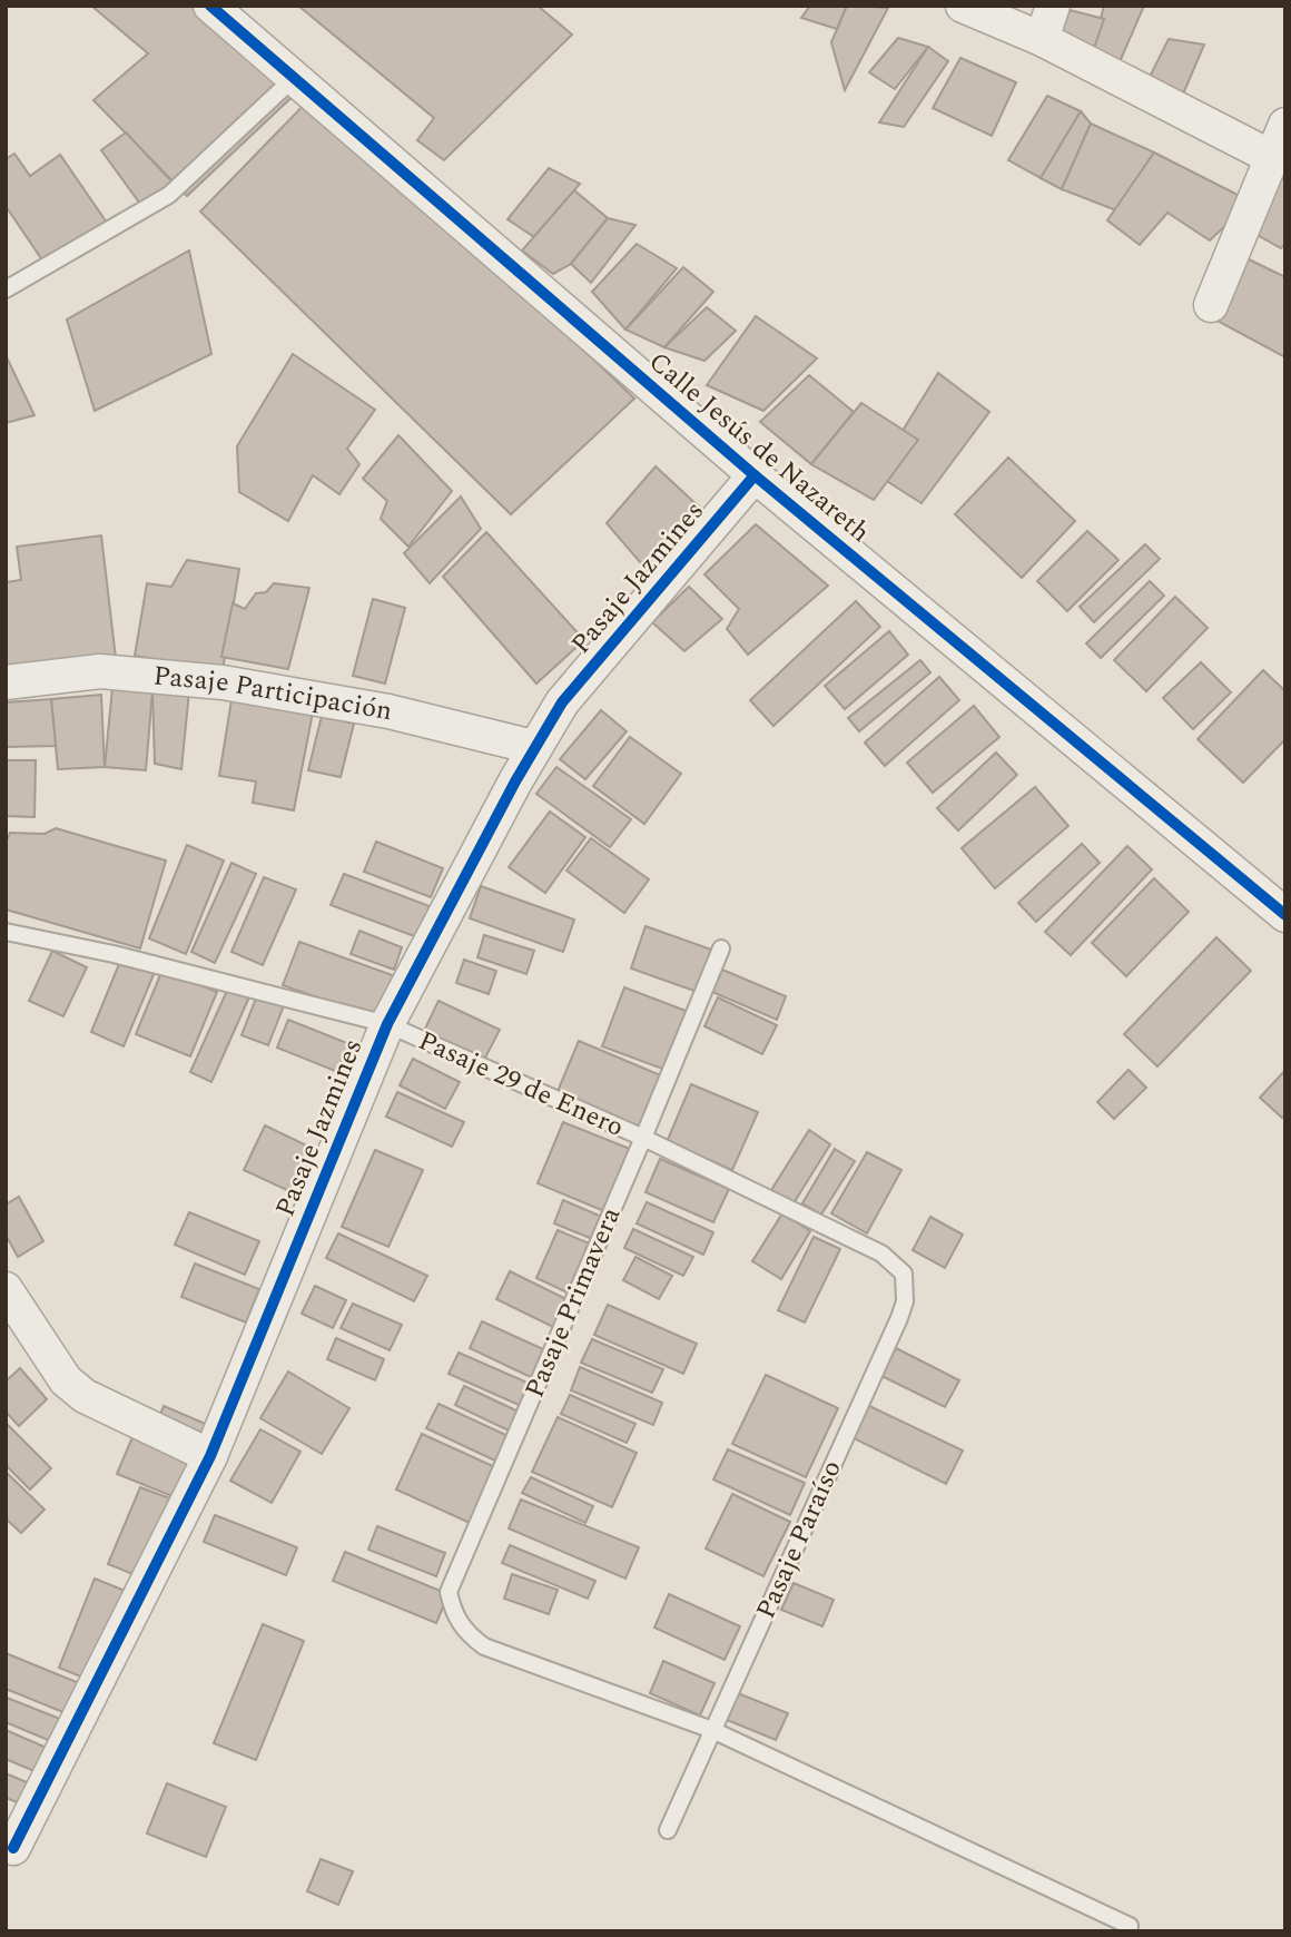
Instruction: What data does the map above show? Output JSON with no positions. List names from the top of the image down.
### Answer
{
  "streets": {
    "street": ["Calle Jesús de Nazareth", "Pasaje Jazmines", "Pasaje Participación"],
    "lane": ["Pasaje 29 de Enero", "Pasaje Primavera", "Pasaje Paraíso"]
  },
  "crossings": [
    ["Calle Jesús de Nazareth", "Pasaje Jazmines"],
    ["Pasaje Jazmines", "Pasaje Participación"],
    ["Pasaje Jazmines", "Pasaje 29 de Enero"],
    ["Pasaje 29 de Enero", "Pasaje Primavera"],
    ["Pasaje 29 de Enero", "Pasaje Paraíso"],
    ["Pasaje Primavera", "Pasaje Paraíso"]
  ]
}
